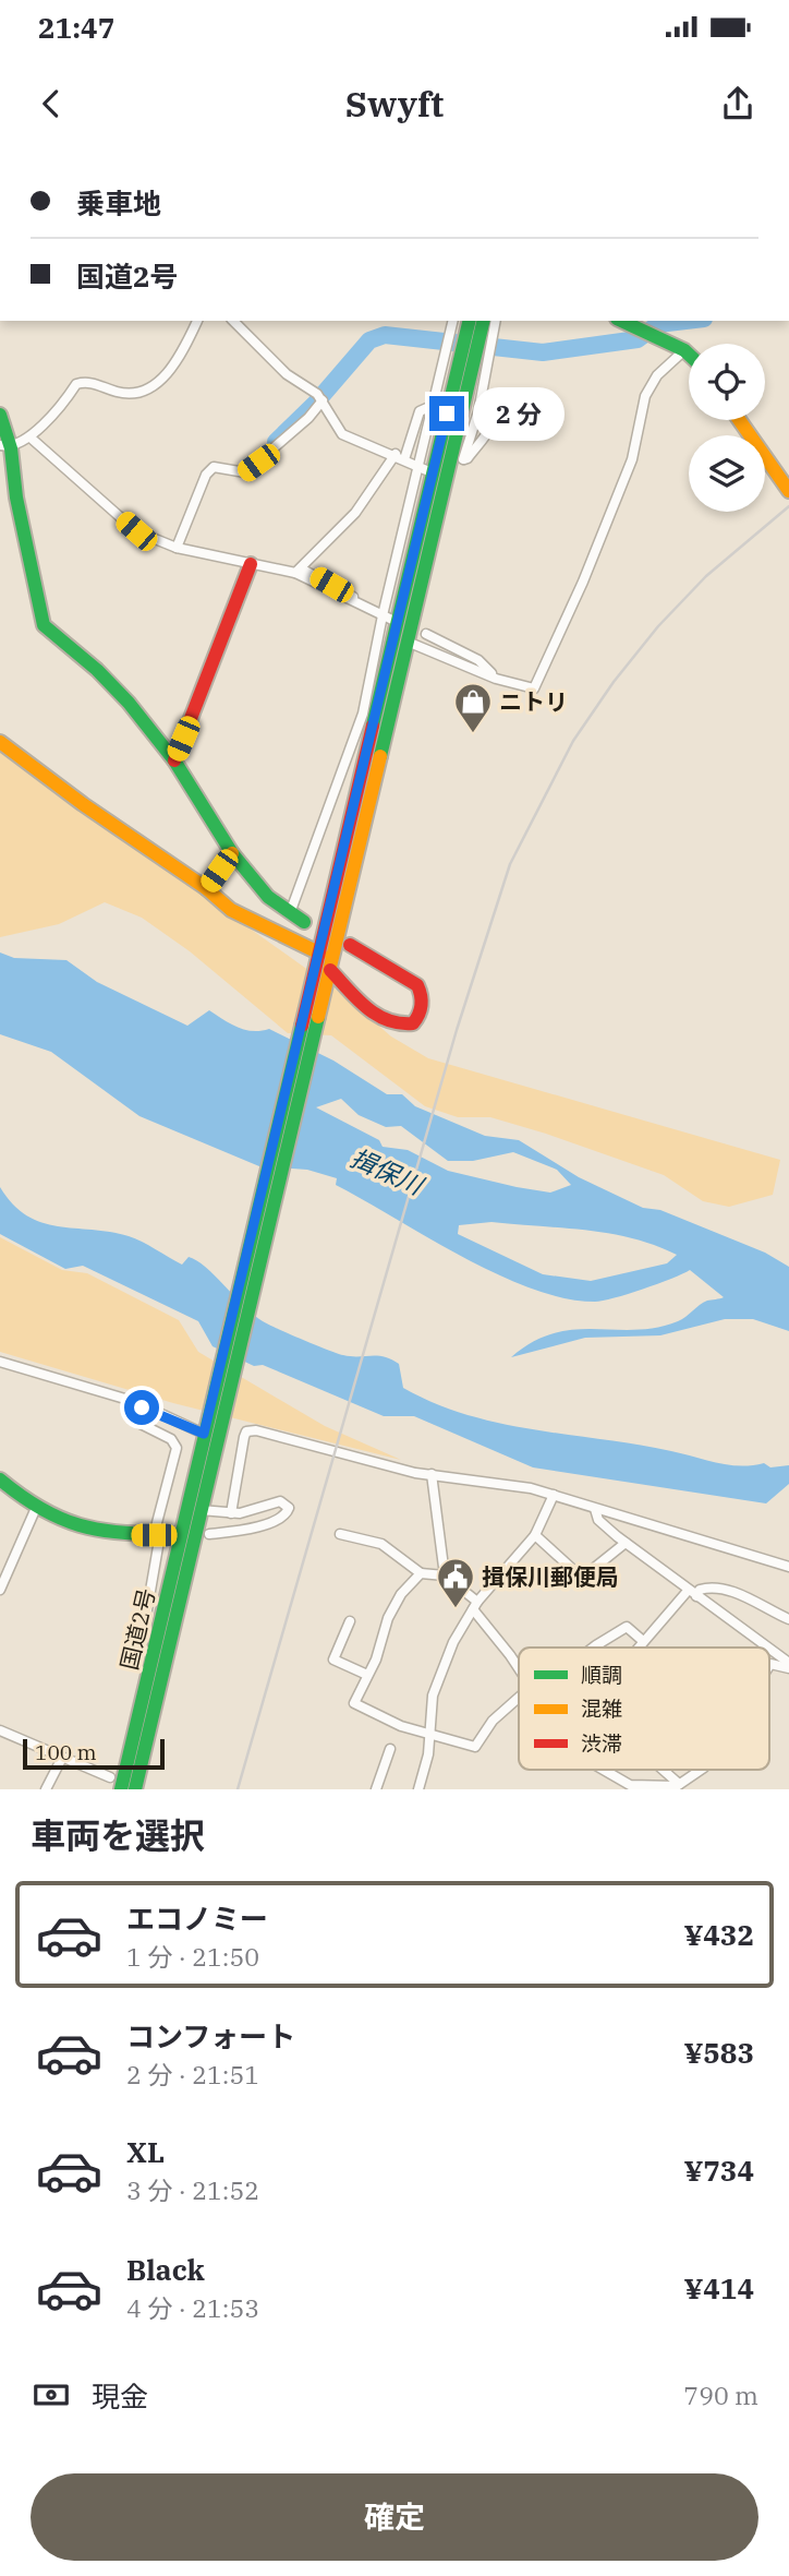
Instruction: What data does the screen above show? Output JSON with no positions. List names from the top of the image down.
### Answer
{
  "streets": {
    "main road": ["国道2号"]
  },
  "water": ["揖保川"],
  "places": {
    "shop": ["ニトリ"],
    "public building": ["揖保川郵便局"]
  },
  "legend": ["順調", "混雑", "渋滞"],
  "scale_bar": "100 m",
  "page": {
    "status": "21:47",
    "header": "Swyft",
    "banner": ["乗車地", "国道2号"],
    "bubble": "2 分",
    "scale": "100 m",
    "heading": "車両を選択",
    "list": [
      {
        "name": "エコノミー",
        "note": "1 分 · 21:50",
        "value": "¥432"
      },
      {
        "name": "コンフォート",
        "note": "2 分 · 21:51",
        "value": "¥583"
      },
      {
        "name": "XL",
        "note": "3 分 · 21:52",
        "value": "¥734"
      },
      {
        "name": "Black",
        "note": "4 分 · 21:53",
        "value": "¥414"
      }
    ],
    "pay": ["現金", "790 m"],
    "buttons": "確定"
  }
}
